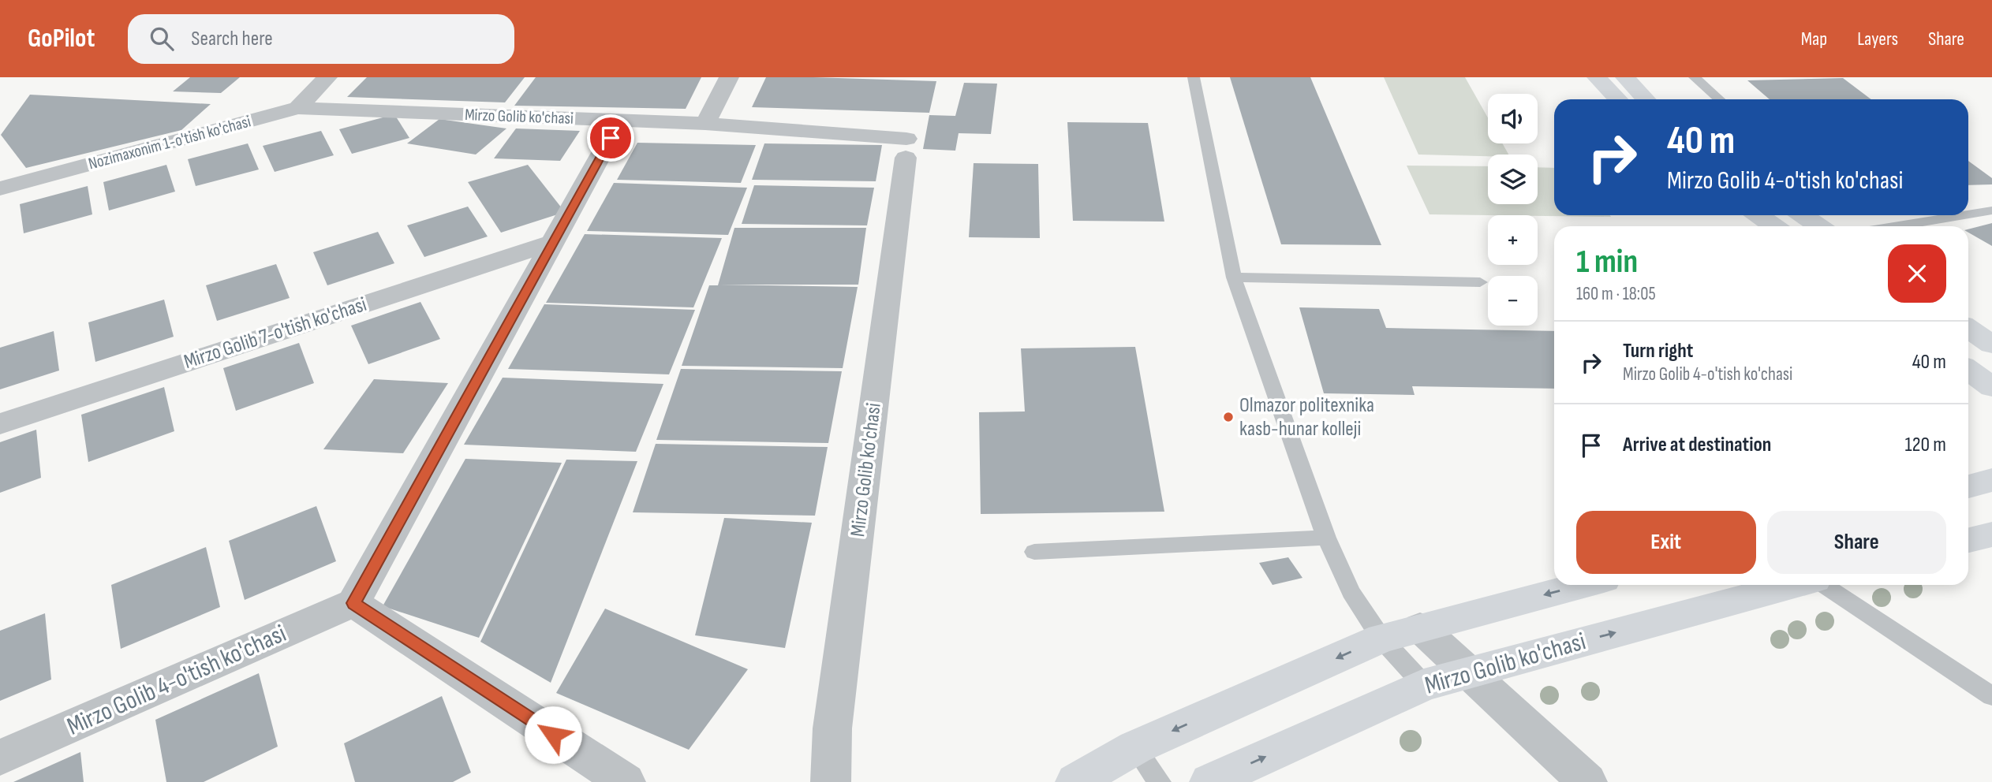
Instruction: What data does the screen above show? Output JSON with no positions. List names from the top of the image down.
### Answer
{
  "streets": {
    "main road": ["Mirzo Golib ko'chasi"],
    "street": ["Nozimaxonim 1-o'tish ko'chasi", "Mirzo Golib 7-o'tish ko'chasi", "Mirzo Golib 4-o'tish ko'chasi"]
  },
  "crossings": [
    ["Mirzo Golib ko'chasi", "Nozimaxonim 1-o'tish ko'chasi"]
  ],
  "places": ["Оlmazor politexnika kasb-hunar kolleji"],
  "page": {
    "header": "GoPilot",
    "search": "Search here",
    "nav": ["Map", "Layers", "Share"],
    "map_buttons": ["+", "−"],
    "turn": ["40 m", "Mirzo Golib 4-o'tish ko'chasi"],
    "heading": ["1 min", "160 m · 18:05"],
    "list": [
      {
        "name": "Turn right",
        "note": "Mirzo Golib 4-o'tish ko'chasi",
        "value": "40 m"
      },
      {
        "name": "Arrive at destination",
        "value": "120 m"
      }
    ],
    "buttons": ["Exit", "Share"]
  }
}
